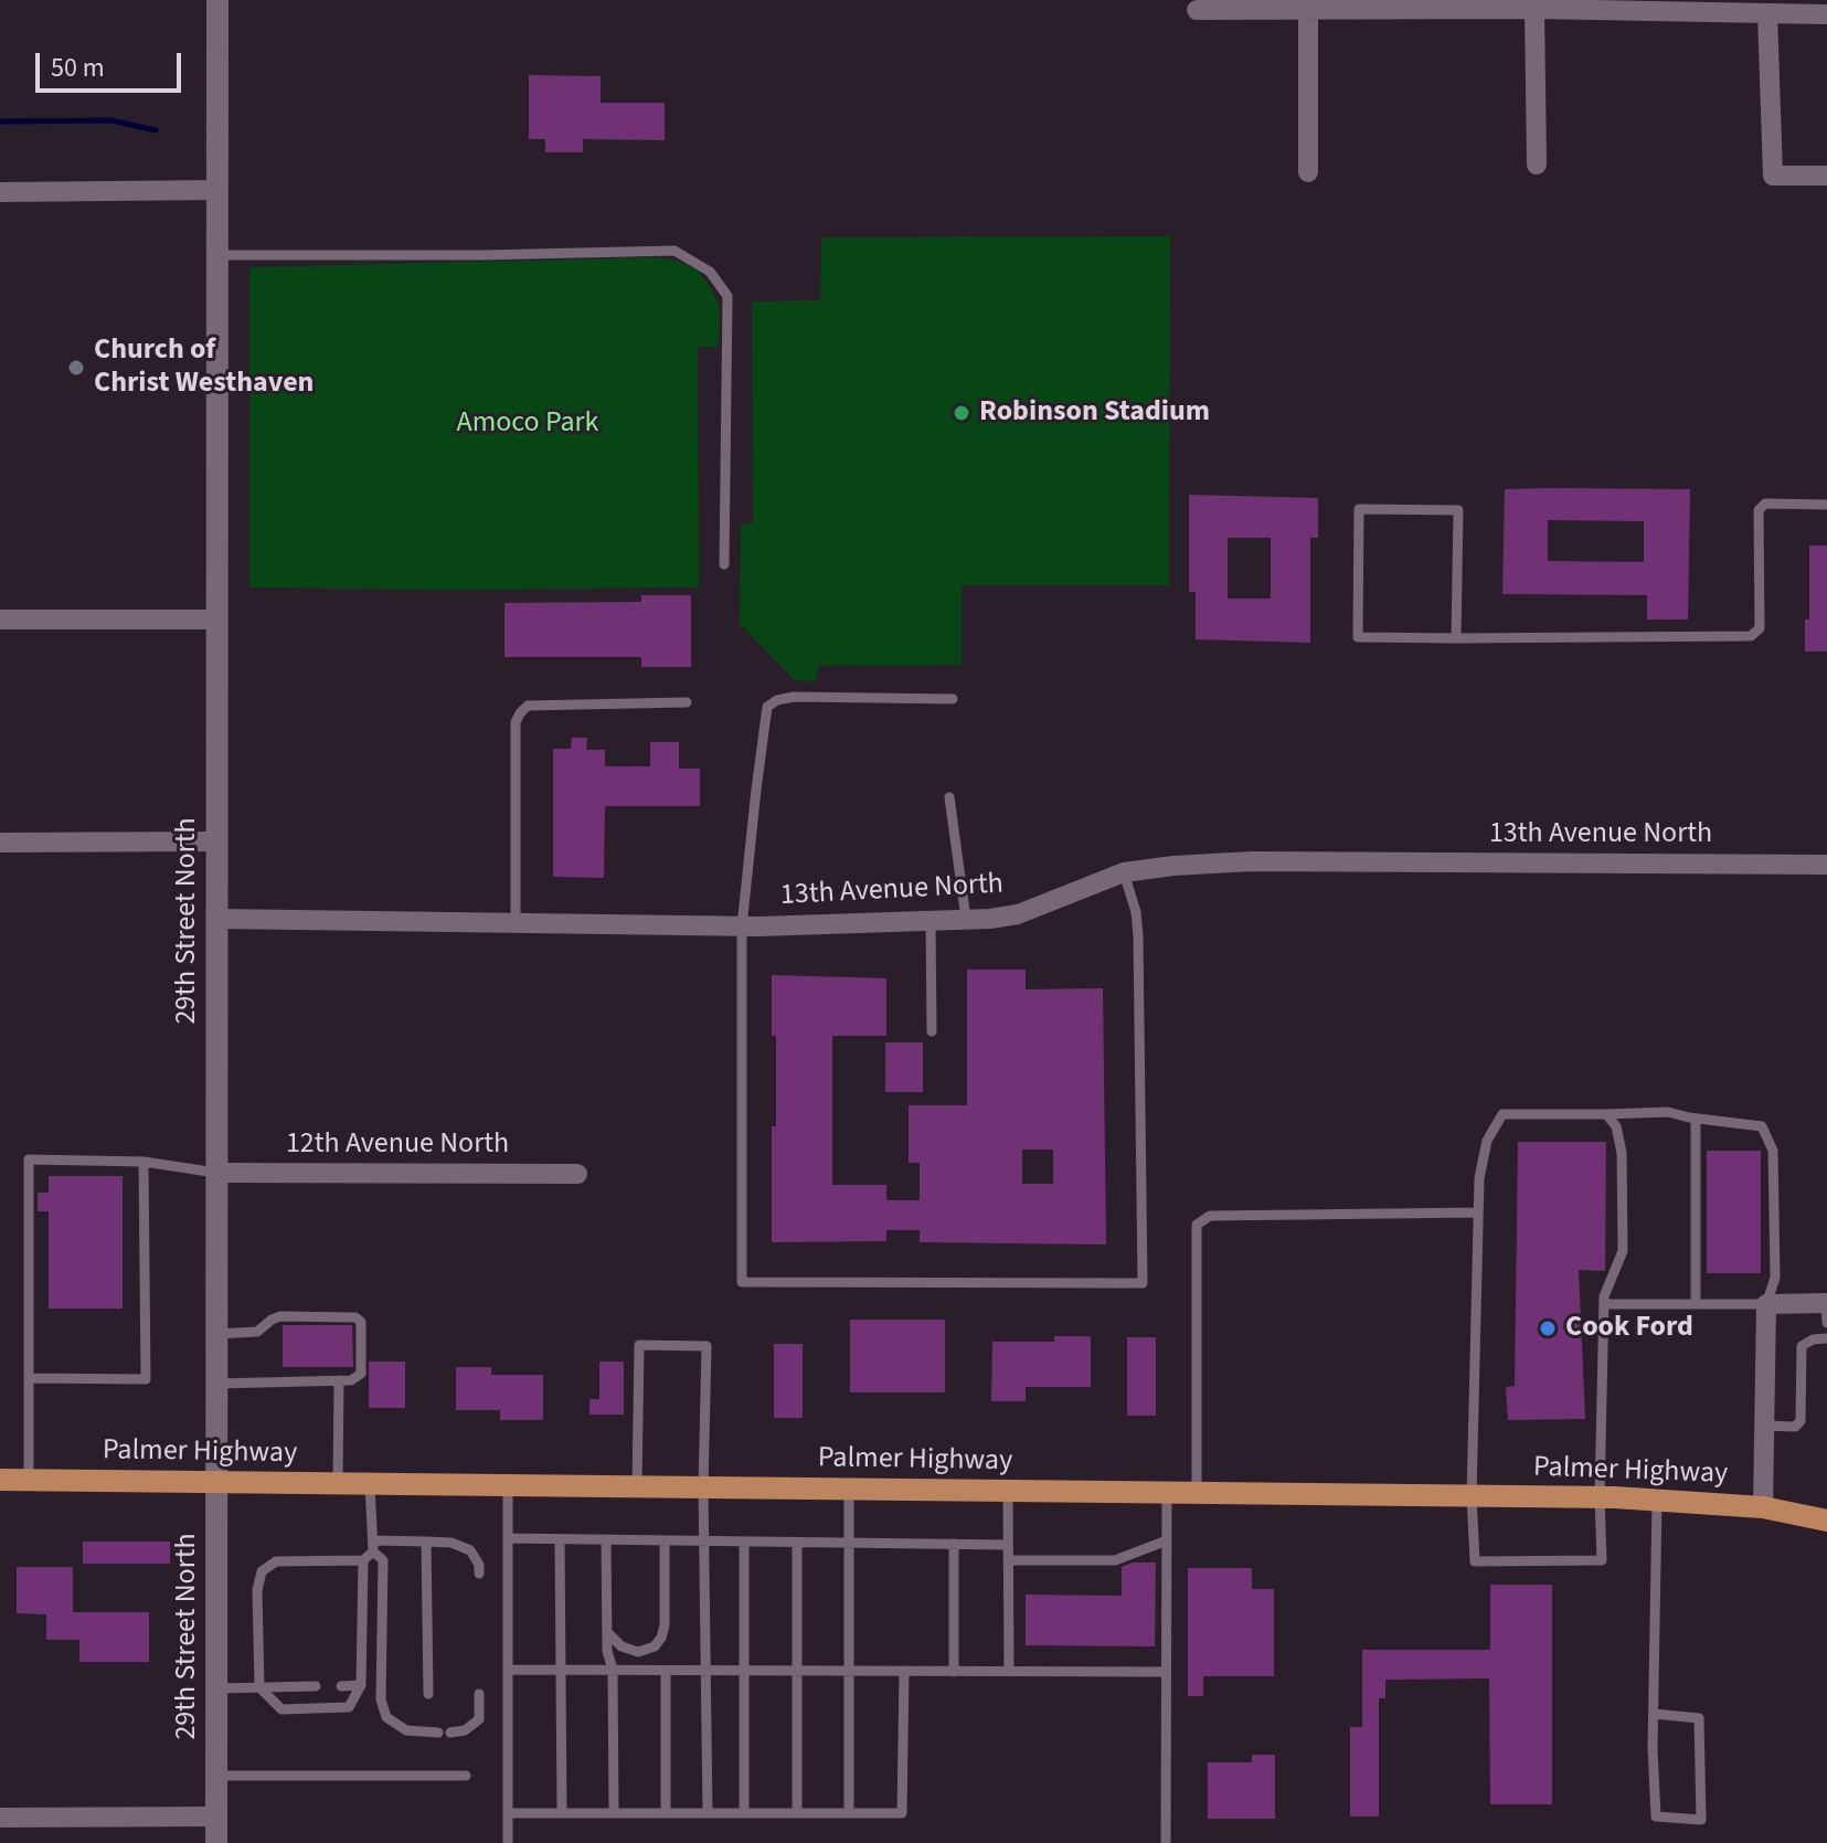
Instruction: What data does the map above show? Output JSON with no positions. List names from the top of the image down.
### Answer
{
  "streets": {
    "main road": ["Palmer Highway"],
    "street": ["13th Avenue North", "29th Street North", "12th Avenue North"]
  },
  "crossings": [
    ["13th Avenue North", "29th Street North"],
    ["29th Street North", "12th Avenue North"],
    ["29th Street North", "Palmer Highway"]
  ],
  "parks": ["Amoco Park"],
  "places": ["Church of Christ Westhaven", "Robinson Stadium", "Cook Ford"],
  "scale_bar": "50 m"
}
